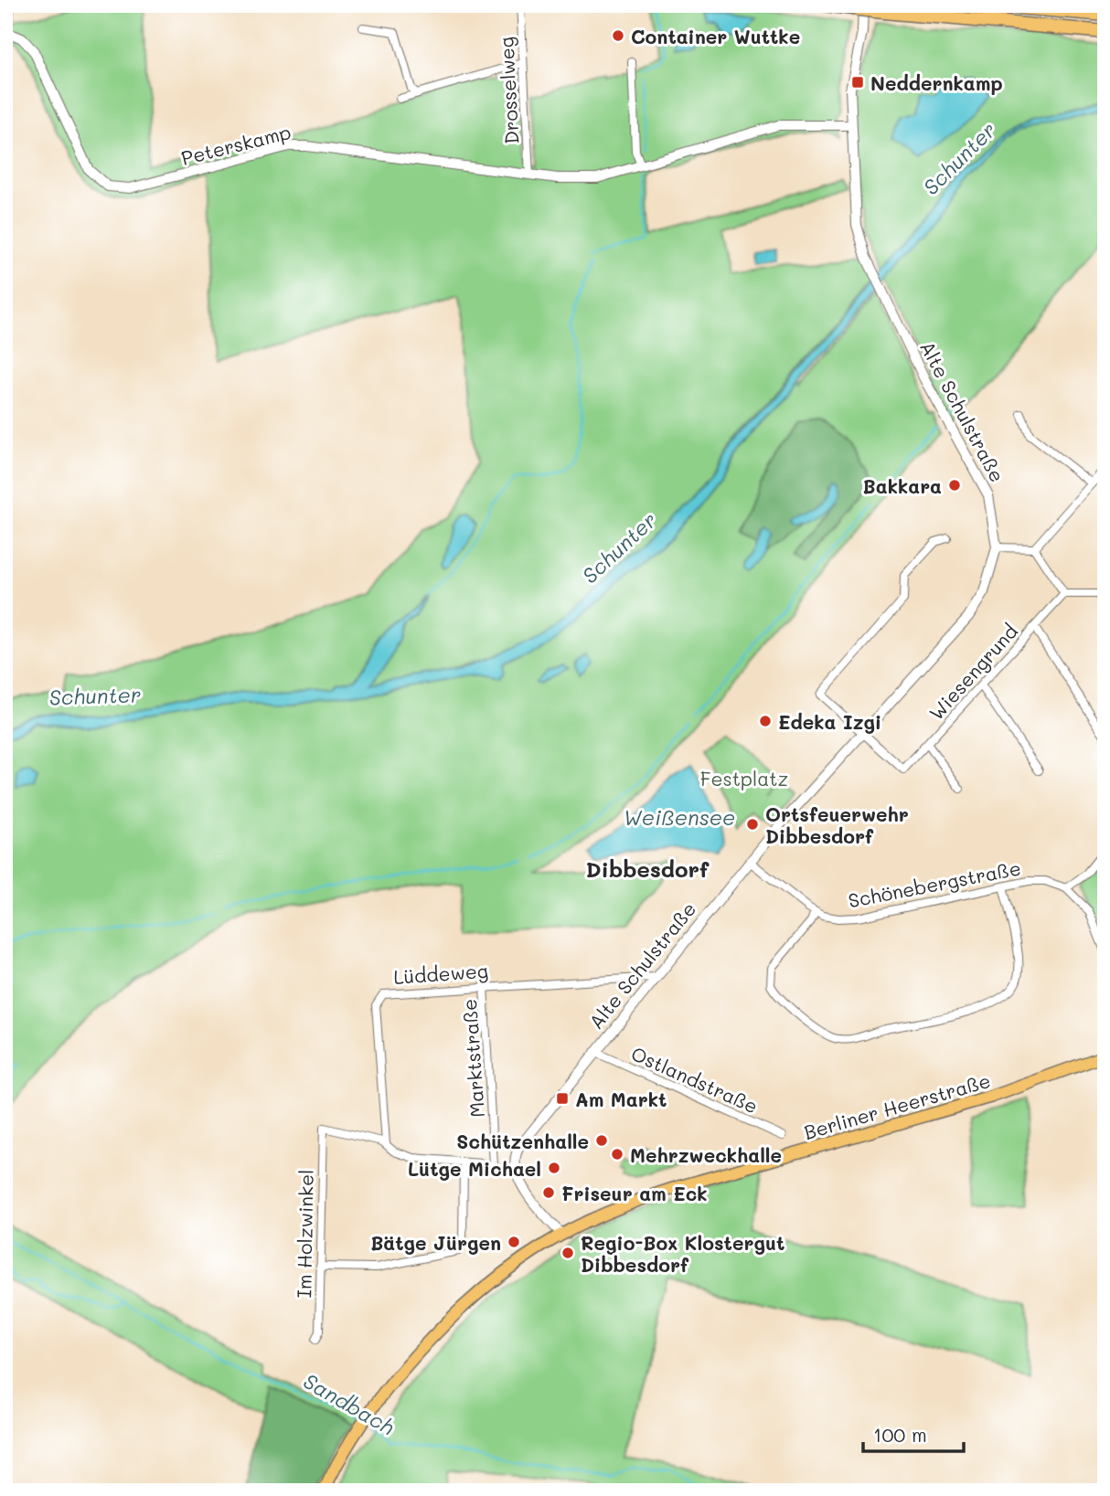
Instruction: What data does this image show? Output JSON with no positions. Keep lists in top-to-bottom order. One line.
{"streets":{"main road":["Berliner Heerstraße"],"street":["Drosselweg","Peterskamp","Alte Schulstraße","Wiesengrund","Schönebergstraße","Lüddeweg","Marktstraße","Ostlandstraße","Im Holzwinkel"]},"crossings":[["Drosselweg","Peterskamp"],["Peterskamp","Alte Schulstraße"],["Alte Schulstraße","Wiesengrund"],["Alte Schulstraße","Schönebergstraße"],["Alte Schulstraße","Lüddeweg"],["Alte Schulstraße","Ostlandstraße"],["Lüddeweg","Marktstraße"],["Lüddeweg","Im Holzwinkel"]],"districts":["Dibbesdorf"],"water":["Schunter","Weißensee","Sandbach"],"parks":["Festplatz"],"places":{"other":["Container Wuttke","Bakkara","Edeka Izgi","Ortsfeuerwehr Dibbesdorf","Schützenhalle","Mehrzweckhalle","Lütge Michael","Friseur am Eck","Bätge Jürgen","Regio-Box Klostergut Dibbesdorf"],"transit":["Neddernkamp","Am Markt"]},"scale_bar":"100 m"}
